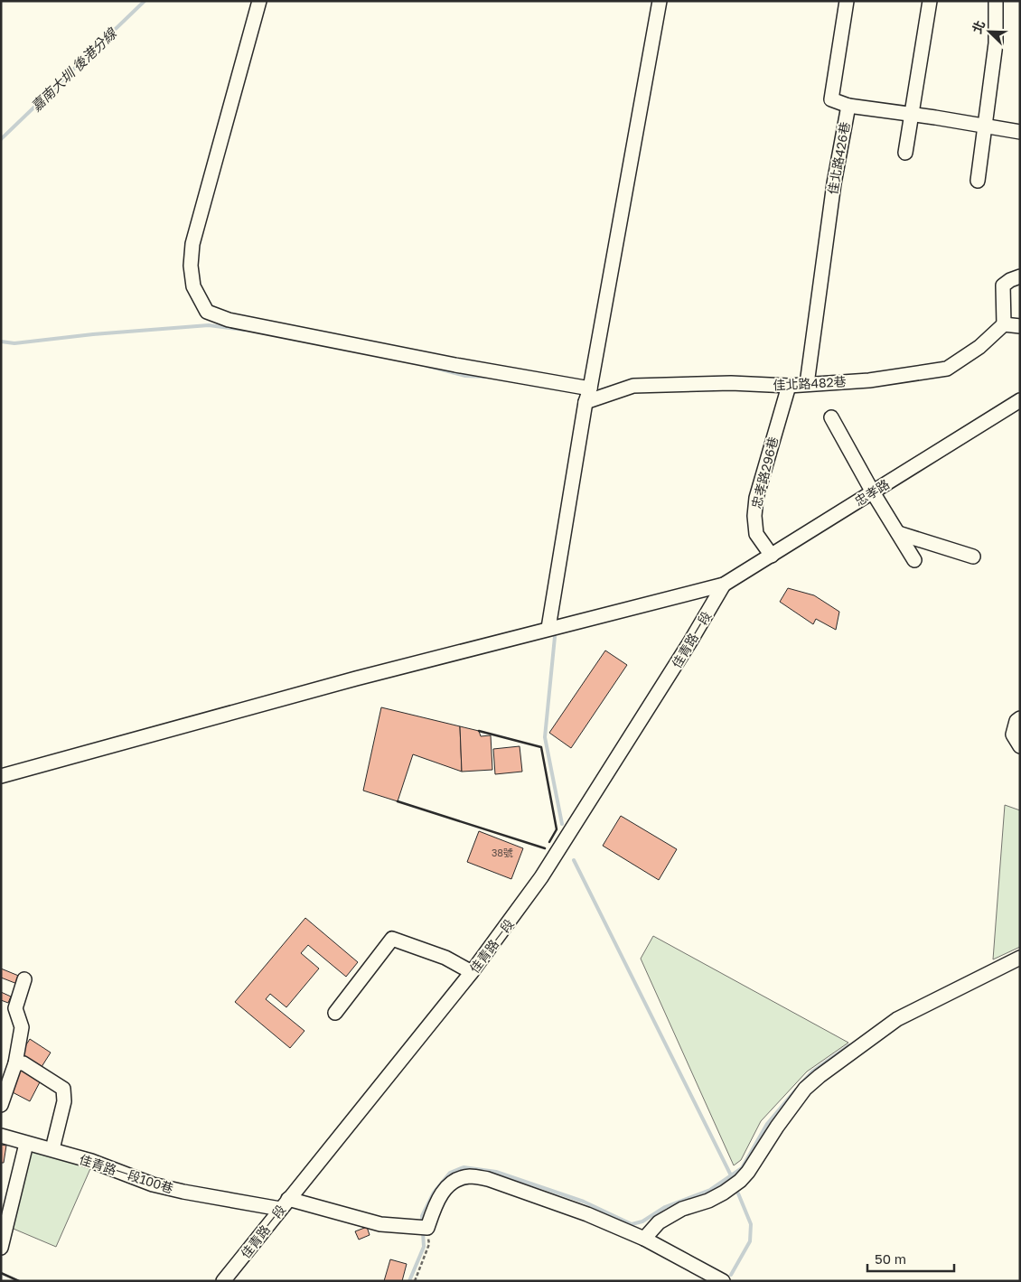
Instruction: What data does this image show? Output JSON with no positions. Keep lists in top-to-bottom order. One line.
{"streets":{"street":["佳北路426巷","佳北路482巷","忠孝路296巷","忠孝路","佳青路一段","佳青路一段100巷"]},"crossings":[["佳北路426巷","佳北路482巷"],["佳北路482巷","忠孝路296巷"],["忠孝路296巷","忠孝路"],["忠孝路","佳青路一段"],["佳青路一段","佳青路一段100巷"]],"water":["嘉南大圳 後港分線"],"house_numbers":["38號"],"scale_bar":"50 m","north":"top left"}
